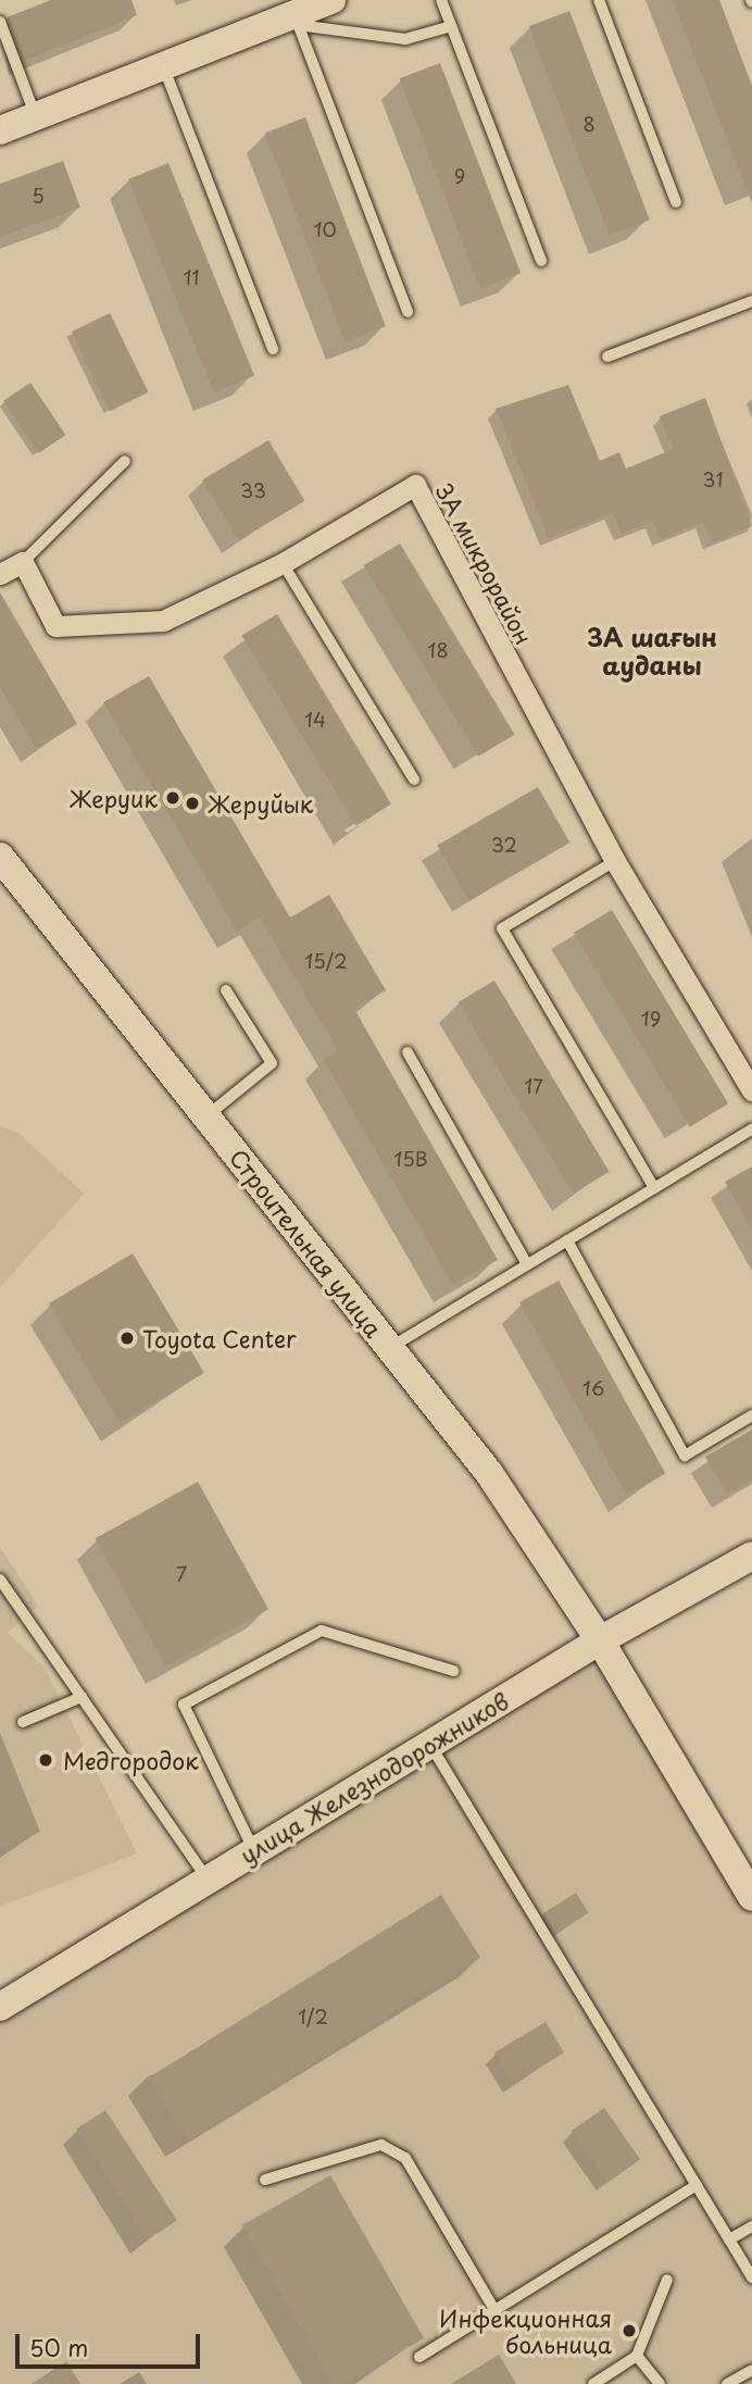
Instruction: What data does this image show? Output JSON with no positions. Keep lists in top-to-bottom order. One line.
{"streets":{"main road":["Строительная улица","улица Железнодорожников"],"street":["3А микрорайон"]},"crossings":[["Строительная улица","улица Железнодорожников"]],"districts":["3А шағын ауданы"],"places":["Жеруик","Жеруйык","Toyota Center","Медгородок","Инфекционная больница"],"house_numbers":["8","9","5","10","11","31","33","18","14","32","15/2","19","17","15В","16","7","1/2"],"scale_bar":"50 m"}
